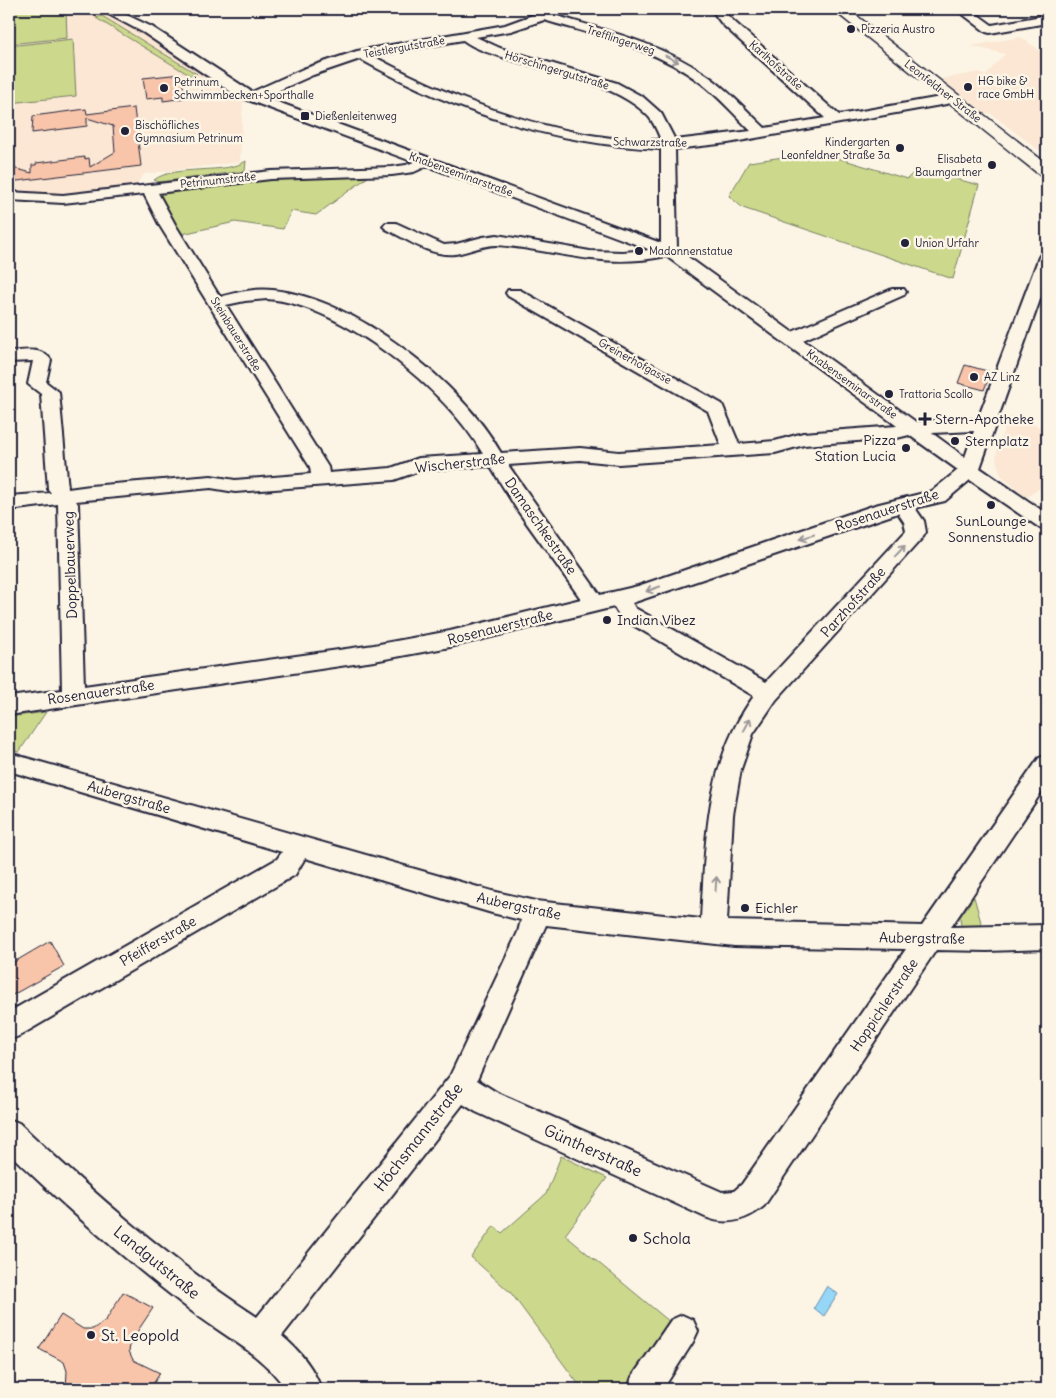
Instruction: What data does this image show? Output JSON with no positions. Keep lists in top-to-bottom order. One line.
{"streets":{"main road":["Leonfeldner Straße"],"street":["Trefflingerweg","Teistlergutstraße","Karlhofstraße","Hörschingergutstraße","Schwarzstraße","Knabenseminarstraße","Petrinumstraße","Steinbauerstraße","Greinerhofgasse","Wischerstraße","Rosenauerstraße","Damaschkestraße","Doppelbauerweg","Parzhofstraße","Aubergstraße","Pfeifferstraße","Hoppichlerstraße","Höchsmannstraße","Güntherstraße","Landgutstraße"]},"crossings":[["Trefflingerweg","Teistlergutstraße"],["Trefflingerweg","Schwarzstraße"],["Teistlergutstraße","Hörschingergutstraße"],["Teistlergutstraße","Schwarzstraße"],["Teistlergutstraße","Knabenseminarstraße"],["Karlhofstraße","Schwarzstraße"],["Hörschingergutstraße","Schwarzstraße"],["Hörschingergutstraße","Knabenseminarstraße"],["Leonfeldner Straße","Schwarzstraße"],["Knabenseminarstraße","Petrinumstraße"],["Knabenseminarstraße","Wischerstraße"],["Knabenseminarstraße","Rosenauerstraße"],["Petrinumstraße","Steinbauerstraße"],["Steinbauerstraße","Wischerstraße"],["Steinbauerstraße","Damaschkestraße"],["Greinerhofgasse","Wischerstraße"],["Wischerstraße","Damaschkestraße"],["Wischerstraße","Doppelbauerweg"],["Rosenauerstraße","Damaschkestraße"],["Rosenauerstraße","Doppelbauerweg"],["Rosenauerstraße","Parzhofstraße"],["Parzhofstraße","Aubergstraße"],["Aubergstraße","Pfeifferstraße"],["Aubergstraße","Hoppichlerstraße"],["Aubergstraße","Höchsmannstraße"],["Hoppichlerstraße","Güntherstraße"],["Höchsmannstraße","Güntherstraße"],["Höchsmannstraße","Landgutstraße"]],"one_way":["Trefflingerweg","Parzhofstraße"],"places":{"other":["Pizzeria Austro","HG bike & race GmbH","Petrinum Schwimmbecken+Sporthalle","Bischöfliches Gymnasium Petrinum","Kindergarten Leonfeldner Straße 3a","Elisabeta Baumgartner","Union Urfahr","Madonnenstatue","AZ Linz","Trattoria Scollo","Sternplatz","Pizza Station Lucia","SunLounge Sonnenstudio","Indian Vibez","Eichler","Schola","St. Leopold"],"transit":["Dießenleitenweg"],"health":["Stern-Apotheke"]}}
